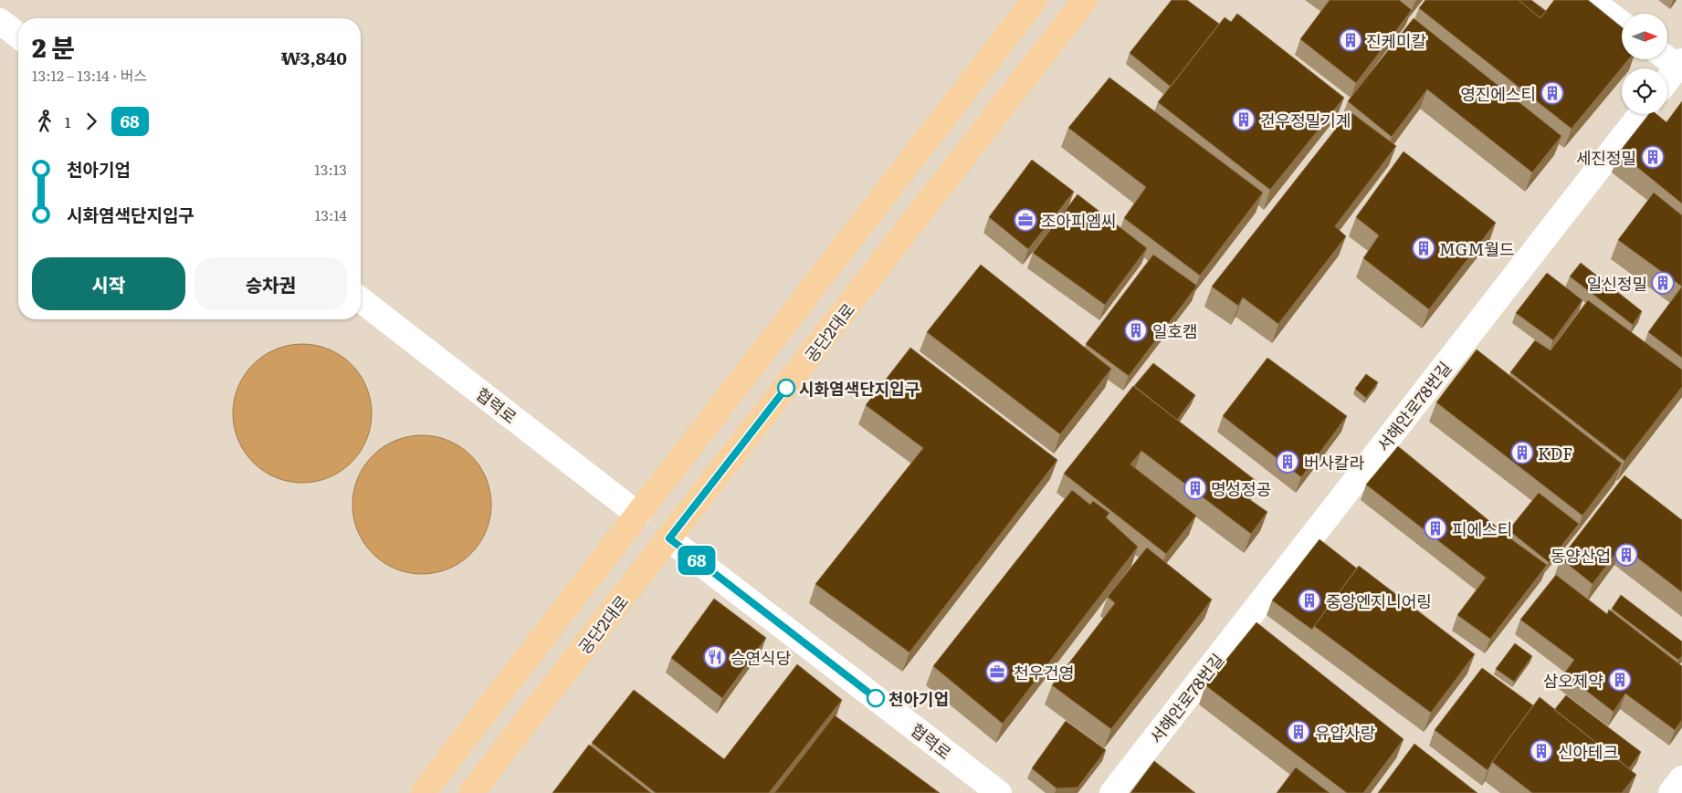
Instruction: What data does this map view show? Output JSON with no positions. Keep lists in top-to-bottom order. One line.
{"streets":{"main road":["공단2대로"],"street":["협력로","서해안로78번길"]},"crossings":[["공단2대로","협력로"]],"places":{"building":["진케미칼","영진에스티","건우정밀기계","세진정밀","MGM월드","일신정밀","일호캠","KDF","버사칼라","명성정공","피에스티","동양산업","중앙엔지니어링","삼오제약","유압사랑","신아테크"],"office":["조아피엠씨","천우건영"],"other":["시화염색단지입구","천아기업"],"restaurant":["승연식당"]},"lines":["bus line 68"],"north":"right","page":{"on_map":"68","heading":["2 분","13:12 – 13:14 · 버스","₩3,840"],"legs":["1","68"],"list":[{"name":"천아기업","value":"13:13"},{"name":"시화염색단지입구","value":"13:14"}],"buttons":["시작","승차권"]}}
